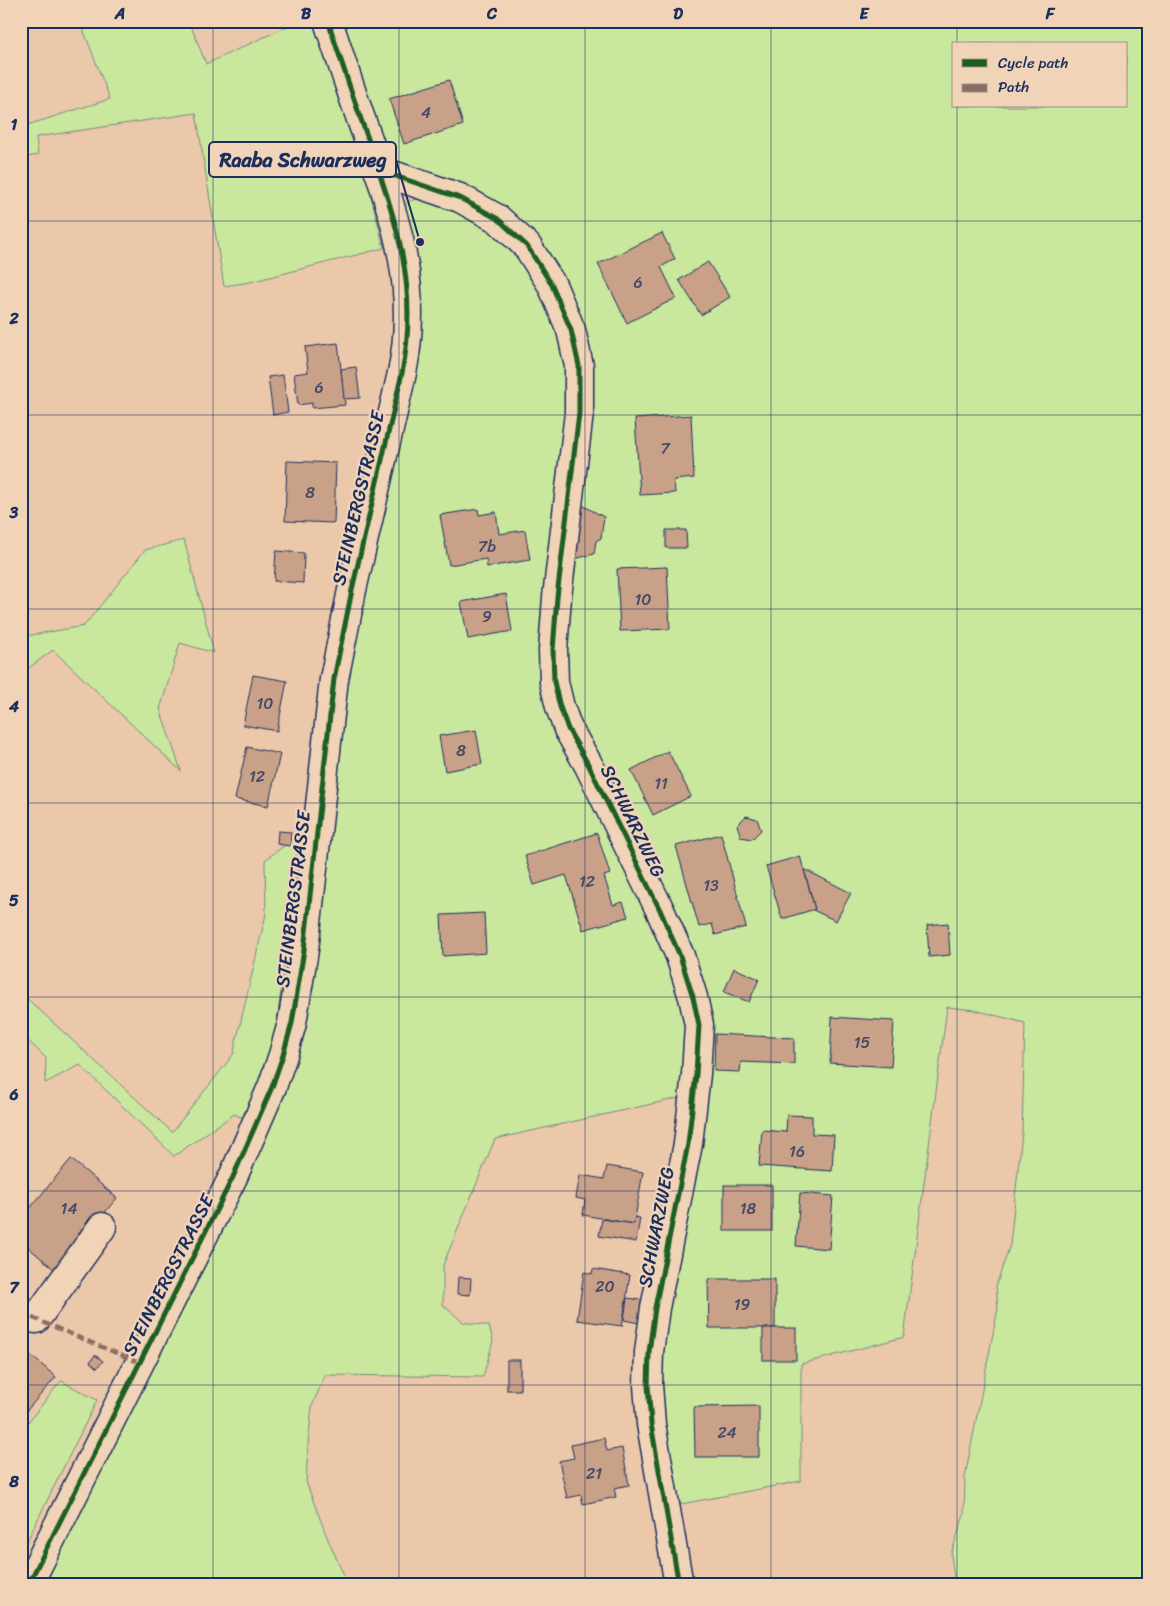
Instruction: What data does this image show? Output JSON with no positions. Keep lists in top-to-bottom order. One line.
{"streets":{"street":["STEINBERGSTRASSE","SCHWARZWEG"]},"crossings":[["STEINBERGSTRASSE","SCHWARZWEG"]],"places":["Raaba Schwarzweg"],"house_numbers":["4","6","6","7","8","7b","10","9","10","8","12","11","12","13","15","16","14","18","20","19","24","21"],"legend":["Cycle path","Path"],"grid":{"columns":["A","B","C","D","E","F"],"rows":["1","2","3","4","5","6","7","8"]}}
